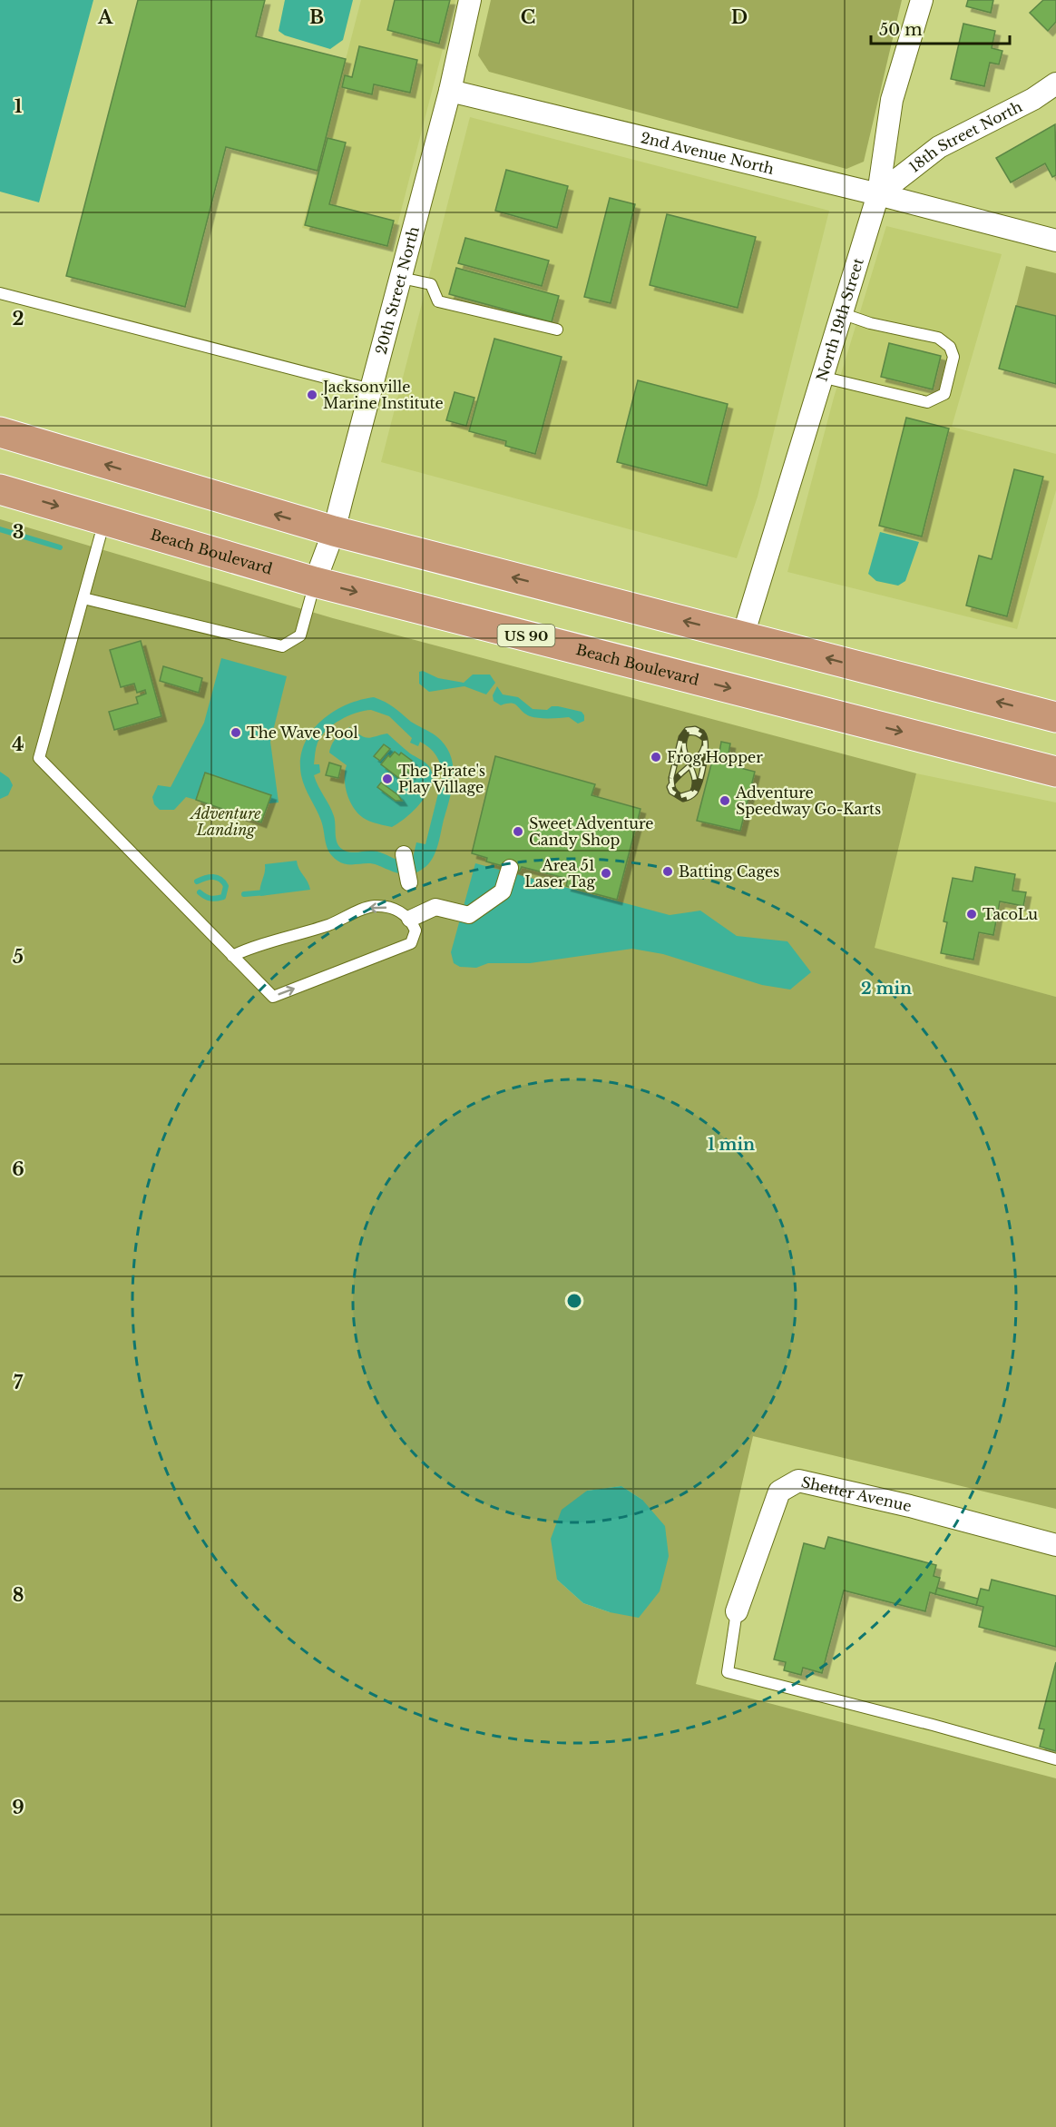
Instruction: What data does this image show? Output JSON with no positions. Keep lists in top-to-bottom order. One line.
{"streets":{"highway":["Beach Boulevard","US 90"],"street":["18th Street North","2nd Avenue North","20th Street North","North 19th Street","Shetter Avenue"]},"crossings":[["18th Street North","2nd Avenue North"],["18th Street North","North 19th Street"],["2nd Avenue North","20th Street North"],["2nd Avenue North","North 19th Street"],["20th Street North","Beach Boulevard"]],"parks":["Adventure Landing"],"places":["Jacksonville Marine Institute","The Wave Pool","Frog Hopper","The Pirate's Play Village","Adventure Speedway Go-Karts","Sweet Adventure Candy Shop","Batting Cages","Area 51 Laser Tag","TacoLu"],"scale_bar":"50 m","grid":{"columns":["A","B","C","D"],"rows":["1","2","3","4","5","6","7","8","9"]},"rings":["2 min","1 min"]}
